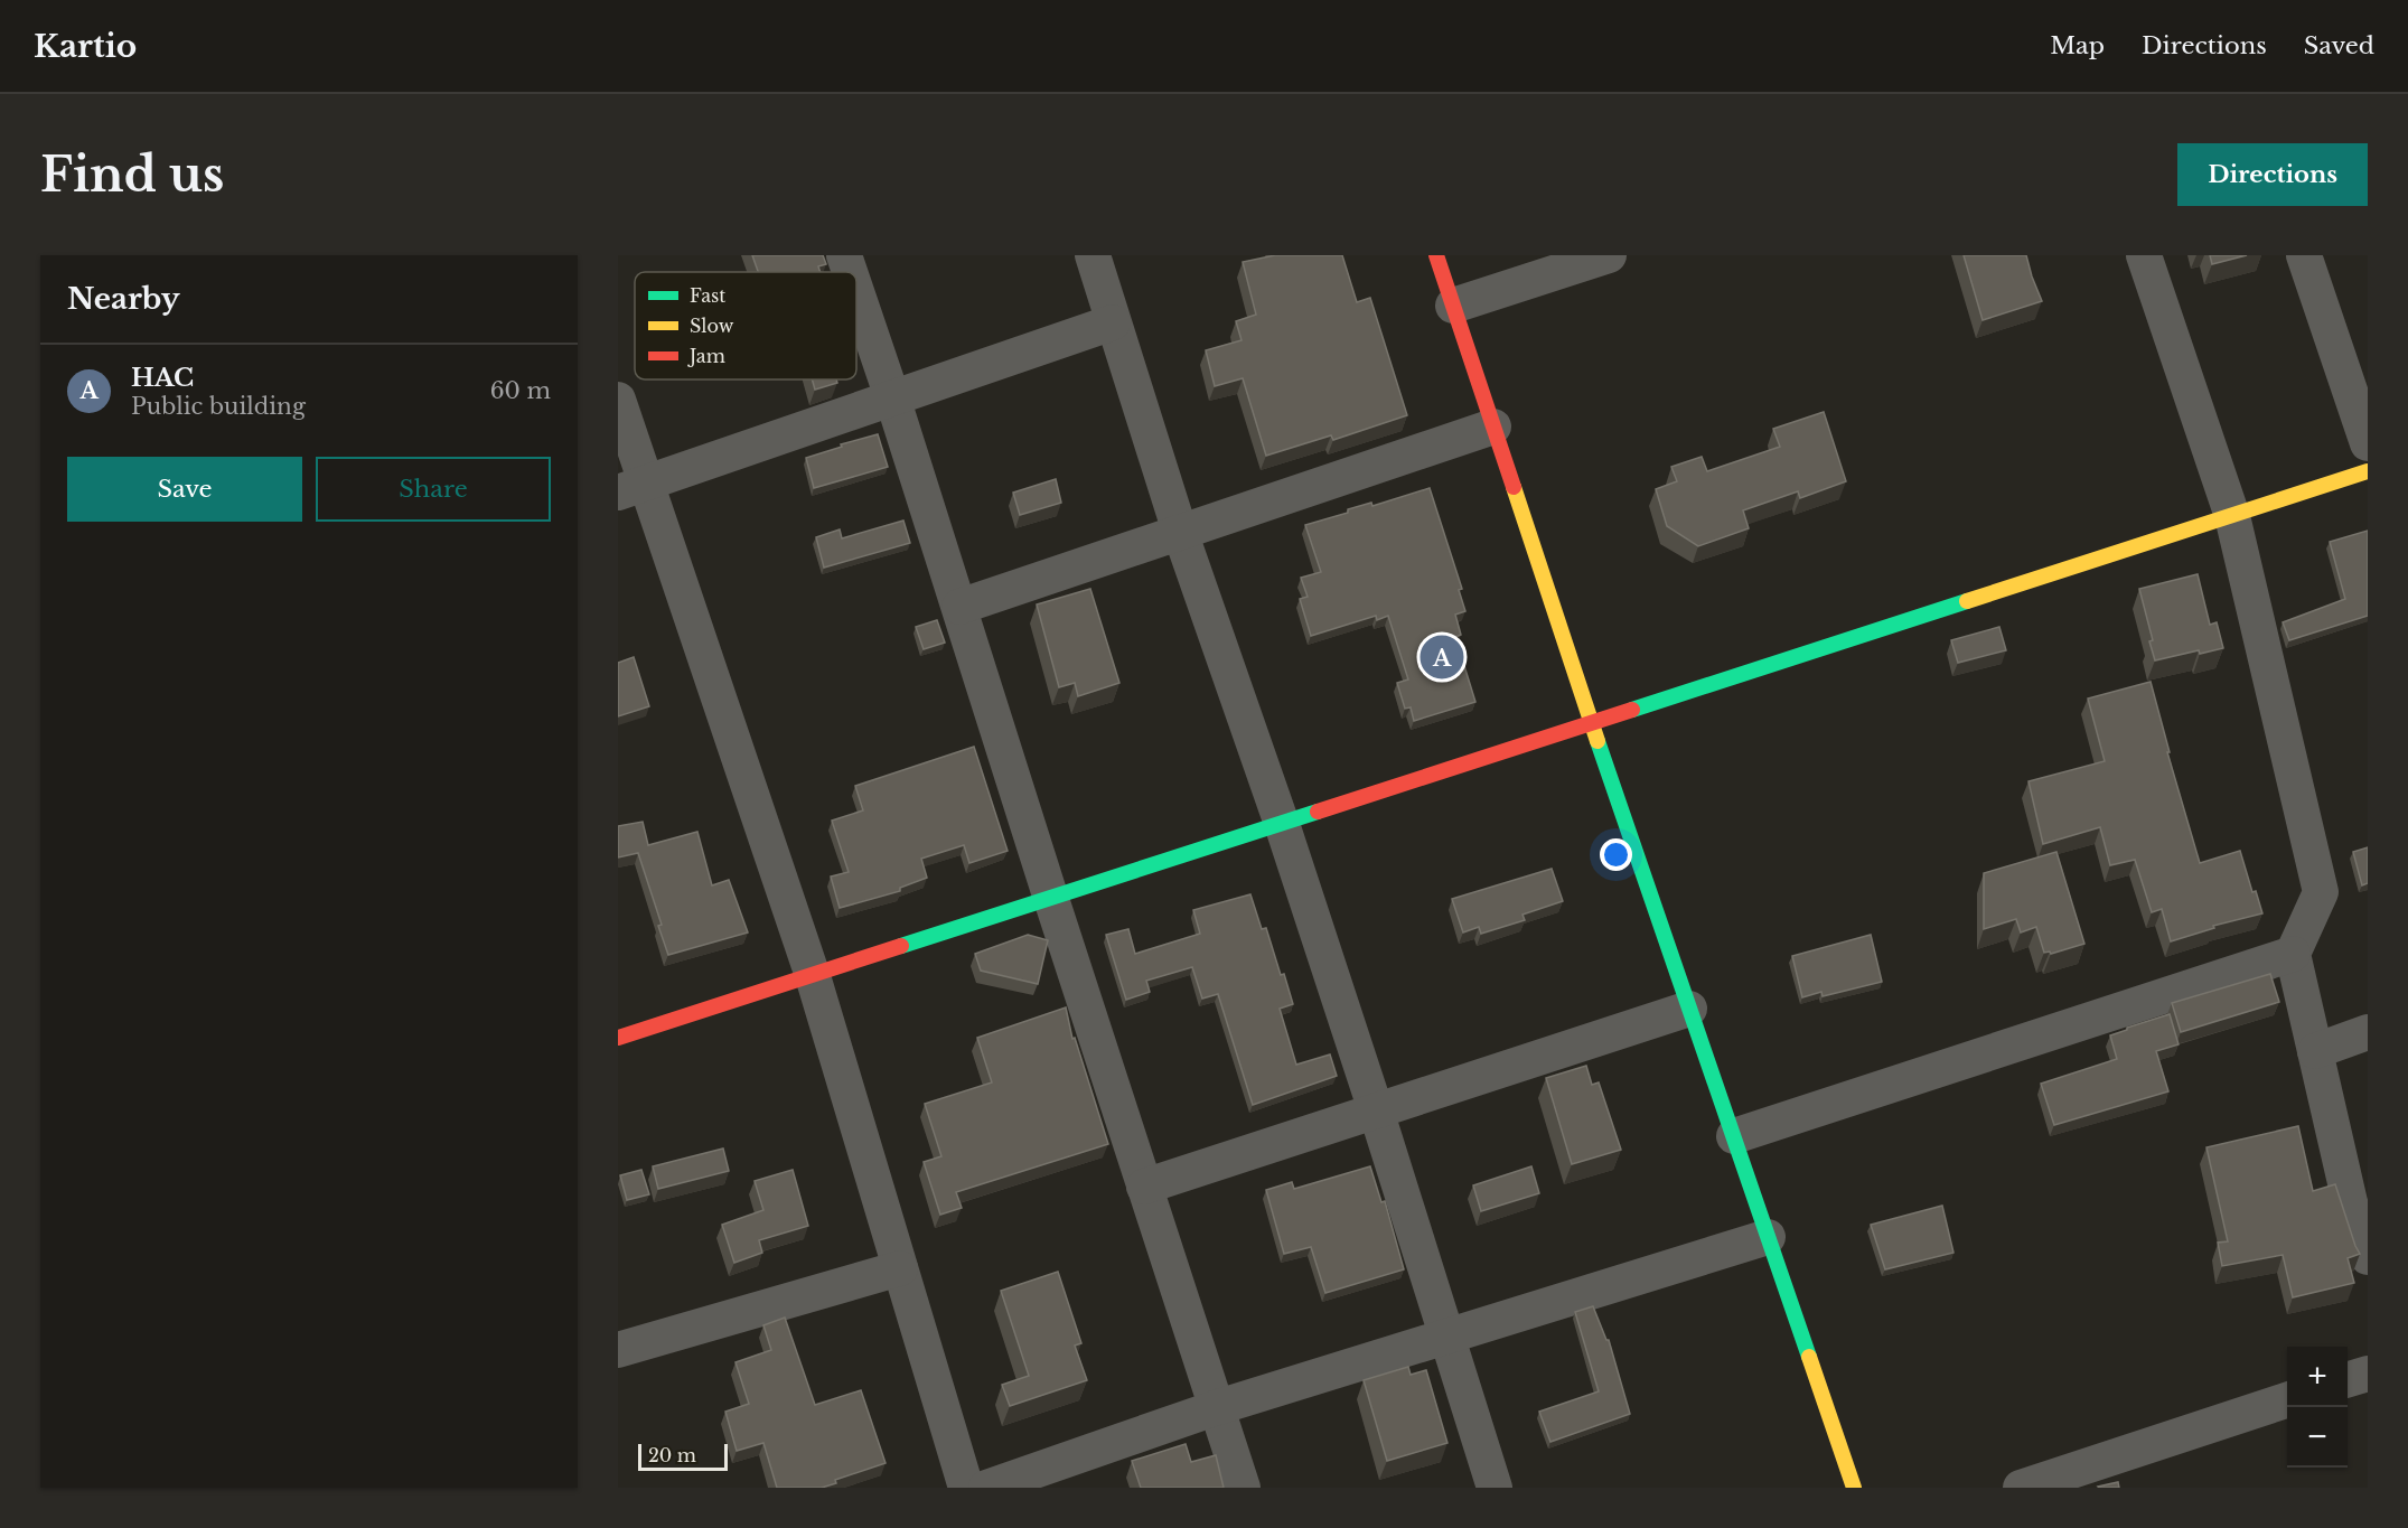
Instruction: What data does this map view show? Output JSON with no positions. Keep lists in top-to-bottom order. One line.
{"legend":["Fast","Slow","Jam"],"scale_bar":"20 m","page":{"header":"Kartio","nav":["Map","Directions","Saved"],"buttons":["Directions",["Save","Share"]],"title":"Find us","heading":"Nearby","list":[{"mark":"A","name":"HAC","note":"Public building","value":"60 m"}],"pins":"A","map_buttons":["+","−"],"scale":"20 m"}}
